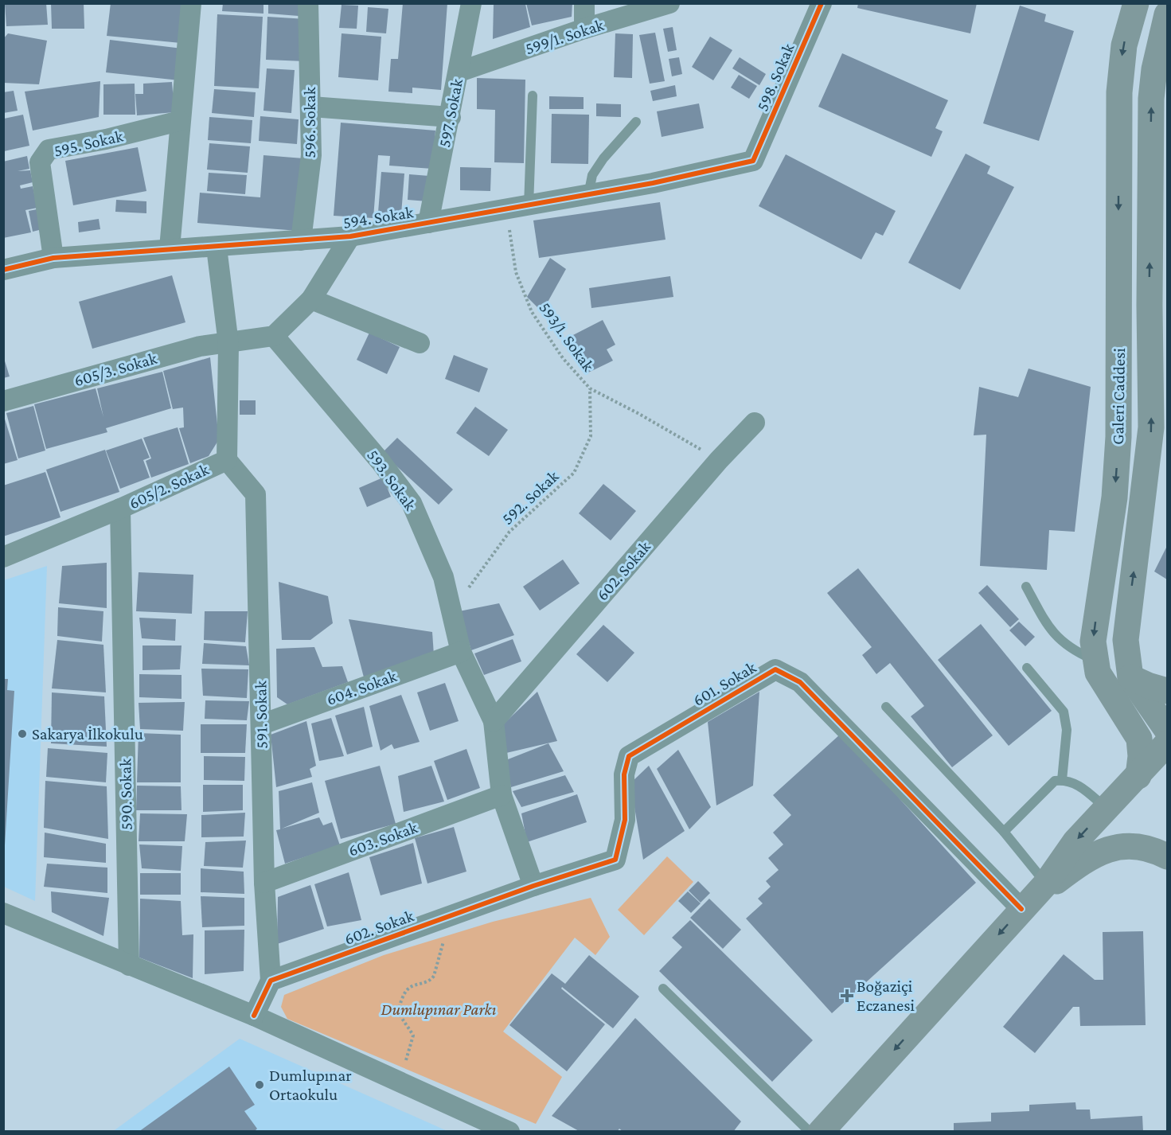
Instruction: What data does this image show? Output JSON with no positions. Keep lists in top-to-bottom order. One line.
{"streets":{"main road":["Galeri Caddesi"],"street":["599/1. Sokak","598. Sokak","597. Sokak","596. Sokak","595. Sokak","594. Sokak","605/3. Sokak","593. Sokak","605/2. Sokak","602. Sokak","601. Sokak","604. Sokak","591. Sokak","590. Sokak","603. Sokak"],"path":["593/1. Sokak","592. Sokak"]},"crossings":[["599/1. Sokak","597. Sokak"],["598. Sokak","594. Sokak"],["597. Sokak","594. Sokak"],["596. Sokak","594. Sokak"],["595. Sokak","594. Sokak"],["594. Sokak","593/1. Sokak"],["594. Sokak","605/2. Sokak"],["593/1. Sokak","592. Sokak"],["593/1. Sokak","602. Sokak"],["605/3. Sokak","593. Sokak"],["605/3. Sokak","605/2. Sokak"],["593. Sokak","592. Sokak"],["593. Sokak","602. Sokak"],["593. Sokak","601. Sokak"],["593. Sokak","604. Sokak"],["593. Sokak","603. Sokak"],["605/2. Sokak","591. Sokak"],["605/2. Sokak","590. Sokak"],["602. Sokak","601. Sokak"],["602. Sokak","591. Sokak"],["604. Sokak","591. Sokak"],["591. Sokak","603. Sokak"]],"parks":["Dumlupınar Parkı"],"places":{"other":["Sakarya İlkokulu","Dumlupınar Ortaokulu"],"health":["Boğaziçi Eczanesi"]}}
